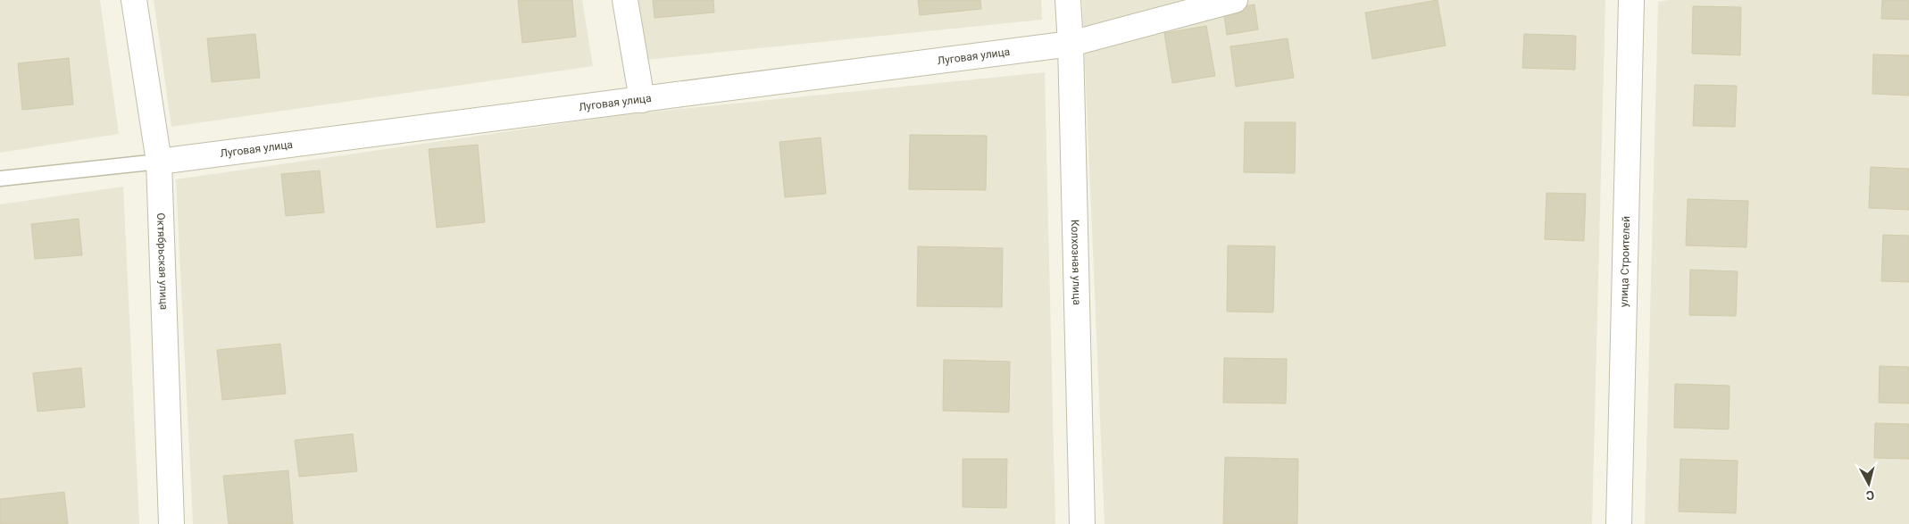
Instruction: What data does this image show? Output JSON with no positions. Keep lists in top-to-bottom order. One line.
{"streets":{"street":["Луговая улица","Октябрьская улица","Колхозная улица","улица Строителей"]},"crossings":[["Луговая улица","Октябрьская улица"],["Луговая улица","Колхозная улица"]],"north":"bottom"}
